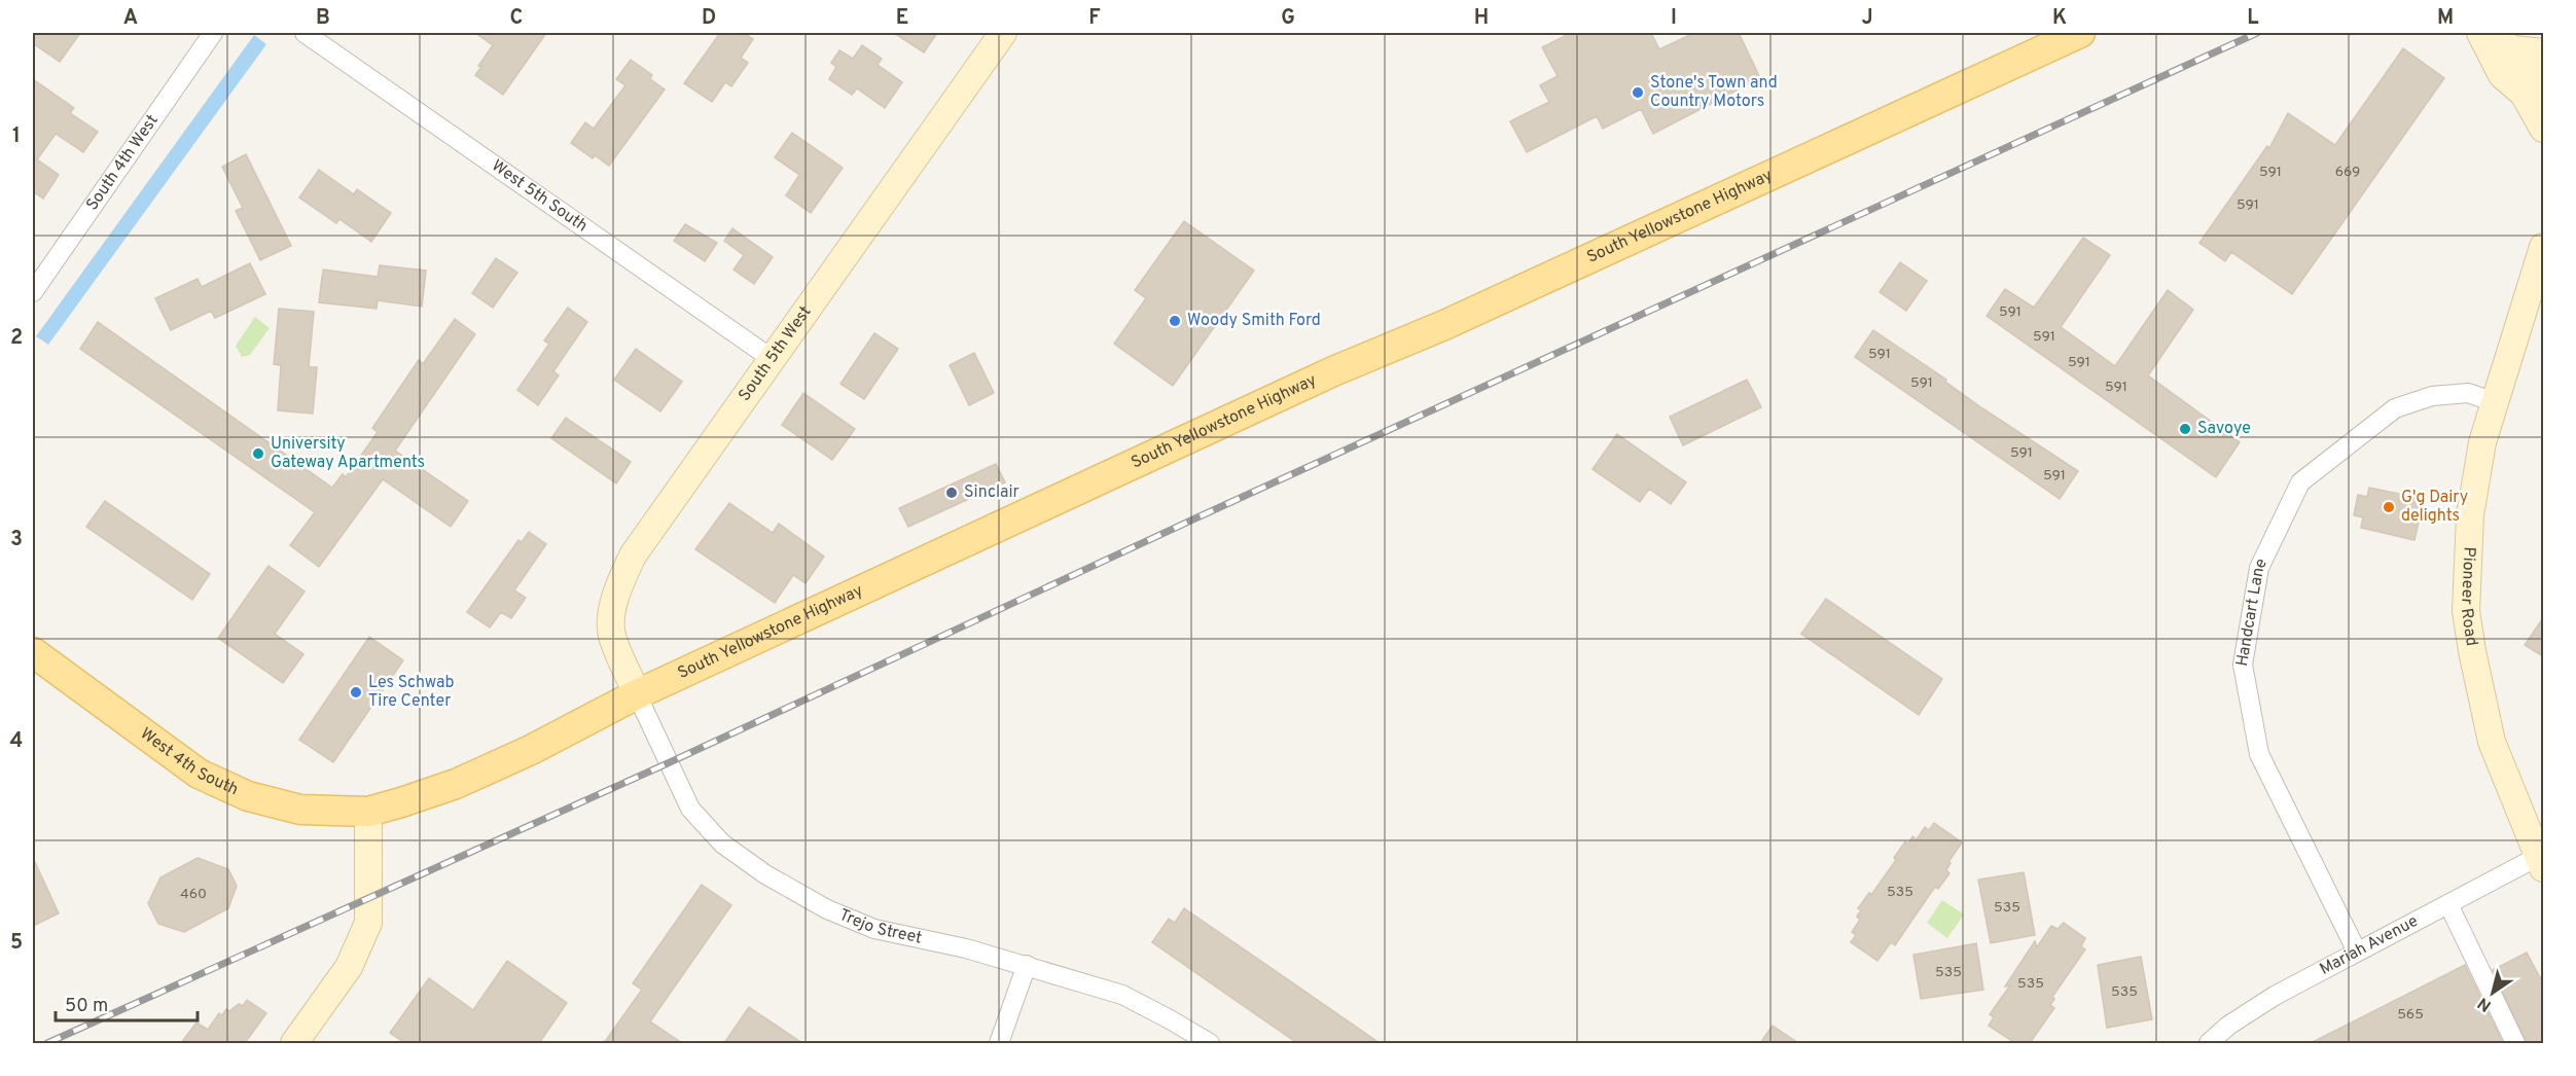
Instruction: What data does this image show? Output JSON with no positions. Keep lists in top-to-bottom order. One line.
{"streets":{"main road":["South Yellowstone Highway","West 4th South"],"street":["South 4th West","West 5th South","South 5th West","Pioneer Road","Handcart Lane","Trejo Street","Mariah Avenue"]},"crossings":[["West 5th South","South 5th West"],["South Yellowstone Highway","South 5th West"],["South Yellowstone Highway","West 4th South"],["South Yellowstone Highway","Trejo Street"],["South 5th West","Trejo Street"],["Pioneer Road","Handcart Lane"],["Pioneer Road","Mariah Avenue"],["Handcart Lane","Mariah Avenue"]],"places":["Stone's Town and Country Motors","Woody Smith Ford","Savoye","University Gateway Apartments","Sinclair","G'g Dairy delights","Les Schwab Tire Center"],"house_numbers":["591","669","591","591","591","591","591","591","591","591","591","535","460","535","535","535","535","565"],"scale_bar":"50 m","north":"bottom left","grid":{"columns":["A","B","C","D","E","F","G","H","I","J","K","L","M"],"rows":["1","2","3","4","5"]}}
